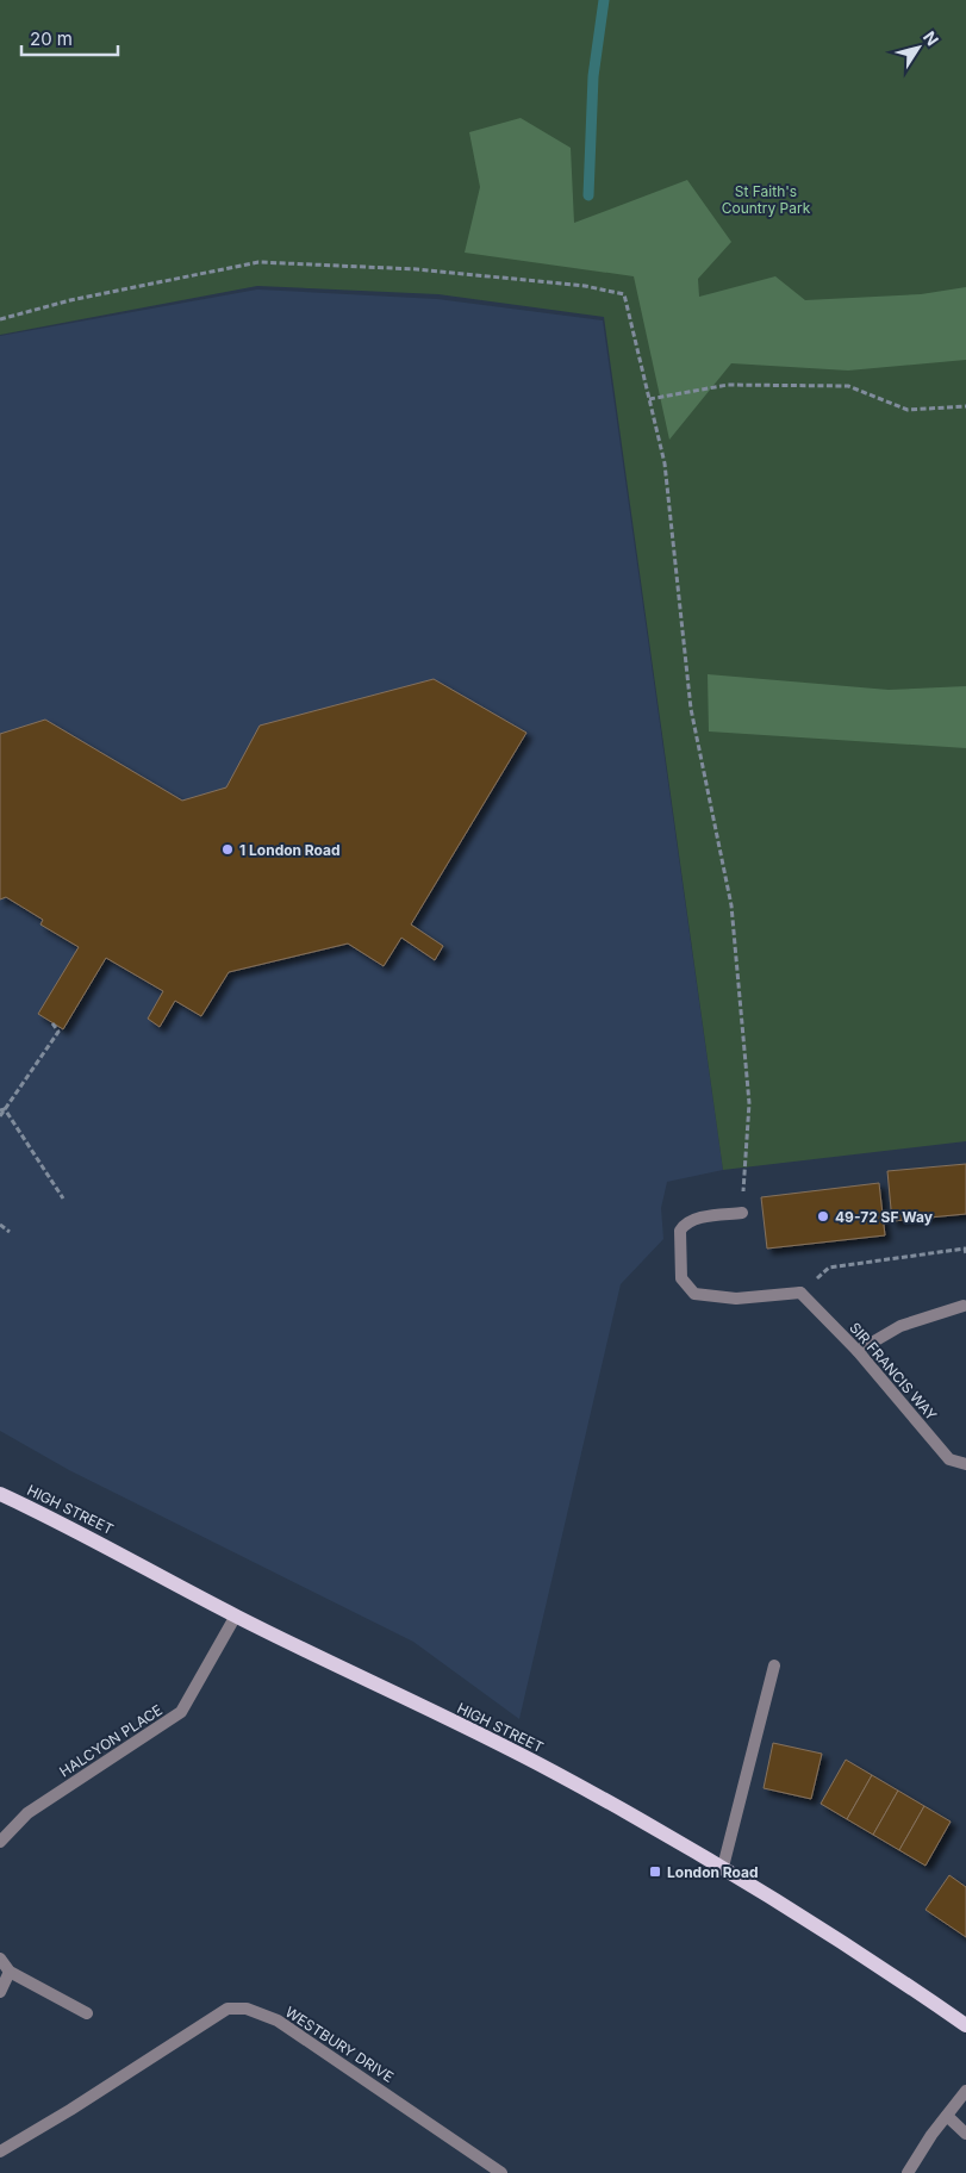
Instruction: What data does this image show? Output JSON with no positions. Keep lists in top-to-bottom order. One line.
{"streets":{"main road":["HIGH STREET"],"street":["SIR FRANCIS WAY","HALCYON PLACE","WESTBURY DRIVE"]},"crossings":[["HIGH STREET","HALCYON PLACE"]],"parks":["St Faith's Country Park"],"places":{"other":["1 London Road","49-72 SF Way"],"transit":["London Road"]},"scale_bar":"20 m","north":"top right"}
